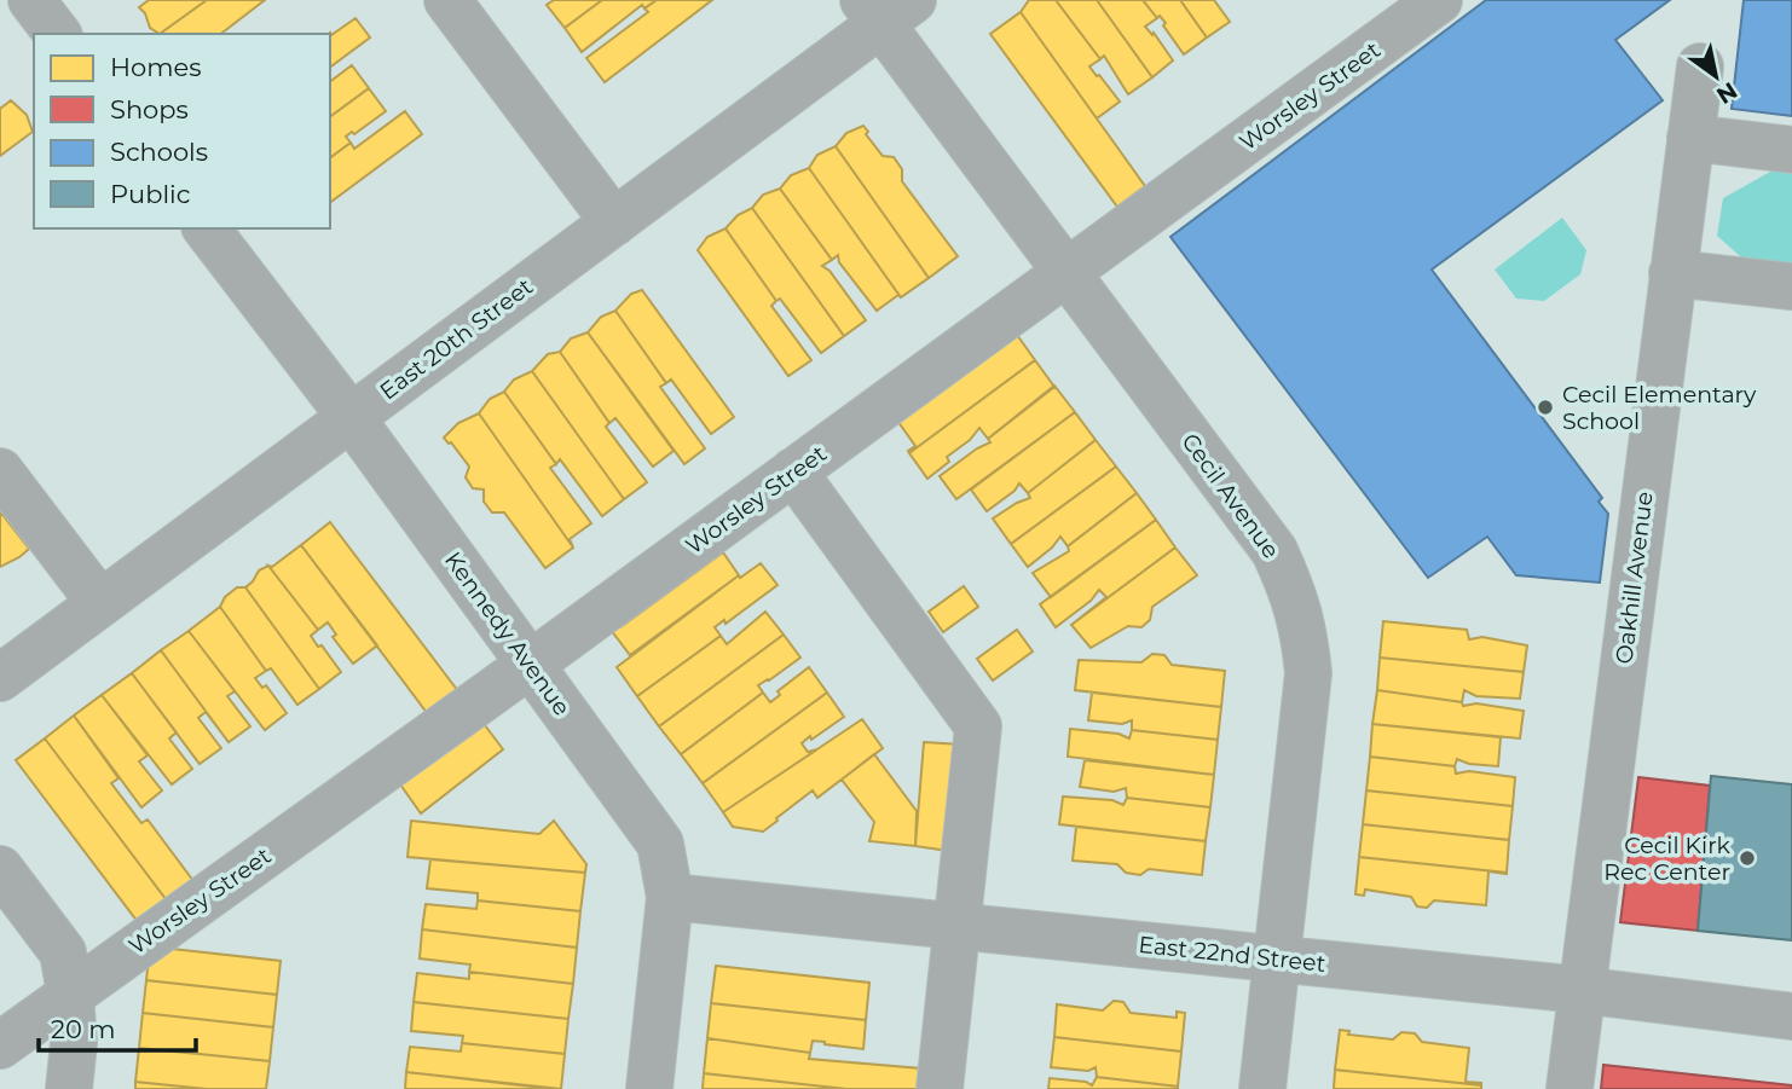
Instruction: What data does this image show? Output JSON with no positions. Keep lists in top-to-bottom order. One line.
{"streets":{"street":["Worsley Street","East 20th Street","Cecil Avenue","Oakhill Avenue","Kennedy Avenue","East 22nd Street"]},"crossings":[["Worsley Street","Cecil Avenue"],["Worsley Street","Kennedy Avenue"],["East 20th Street","Cecil Avenue"],["East 20th Street","Kennedy Avenue"],["Cecil Avenue","East 22nd Street"],["Oakhill Avenue","East 22nd Street"],["Kennedy Avenue","East 22nd Street"]],"places":["Cecil Elementary School","Cecil Kirk Rec Center"],"legend":["Homes","Shops","Schools","Public"],"scale_bar":"20 m","north":"bottom right"}
